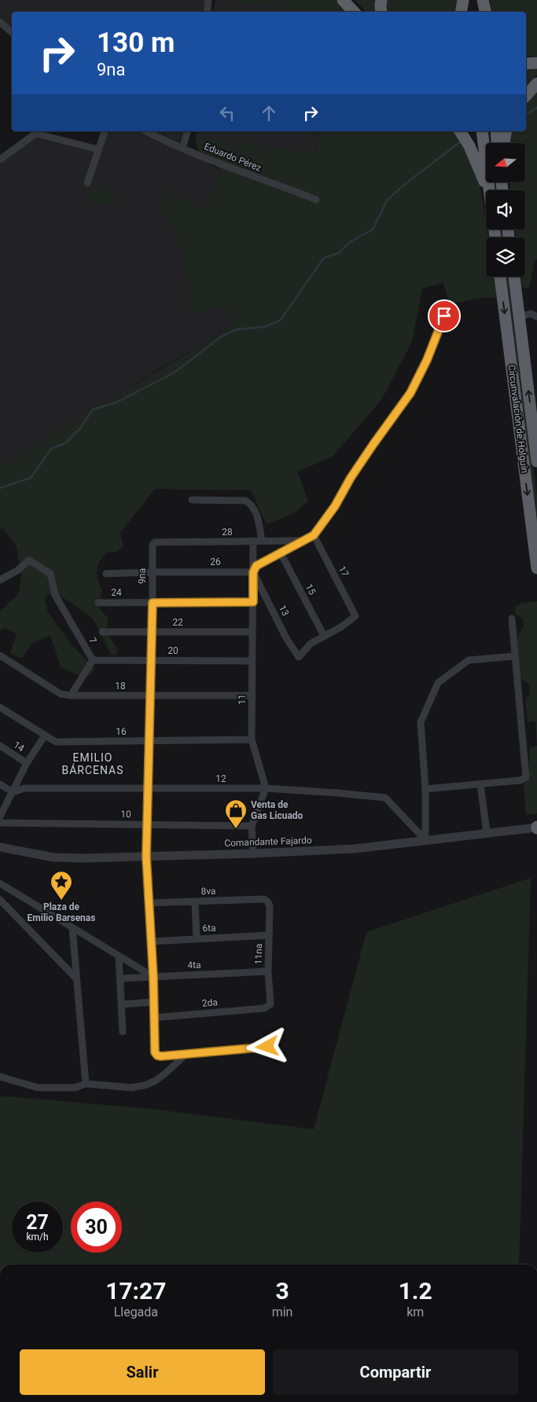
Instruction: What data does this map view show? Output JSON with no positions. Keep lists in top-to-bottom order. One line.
{"streets":{"highway":["Circunvalación de Holguín"],"street":["Eduardo Pérez","28","26","17","9na","15","24","13","22","7","20","18","11","16","14","12","10","Comandante Fajardo","8va","6ta","11na","4ta","2da"]},"crossings":[["28","9na"],["28","11"],["26","9na"],["26","13"],["26","11"],["17","15"],["17","13"],["9na","24"],["9na","22"],["9na","20"],["9na","18"],["9na","16"],["9na","12"],["9na","10"],["9na","Comandante Fajardo"],["9na","8va"],["9na","6ta"],["9na","4ta"],["9na","2da"],["15","13"],["24","11"],["13","11"],["22","11"],["7","20"],["7","18"],["20","11"],["18","11"],["11","16"],["11","12"],["12","Comandante Fajardo"],["8va","11na"],["6ta","11na"],["11na","4ta"],["11na","2da"]],"districts":["EMILIO BÁRCENAS"],"places":{"shop":["Venta de Gas Licuado"],"place":["Plaza de Emilio Barsenas"]},"north":"left","page":{"turn":["130 m","9na"],"speed":"27 km/h","limit":"30","eta":["17:27","Llegada","3","min","1.2","km"],"buttons":["Salir","Compartir"]}}
